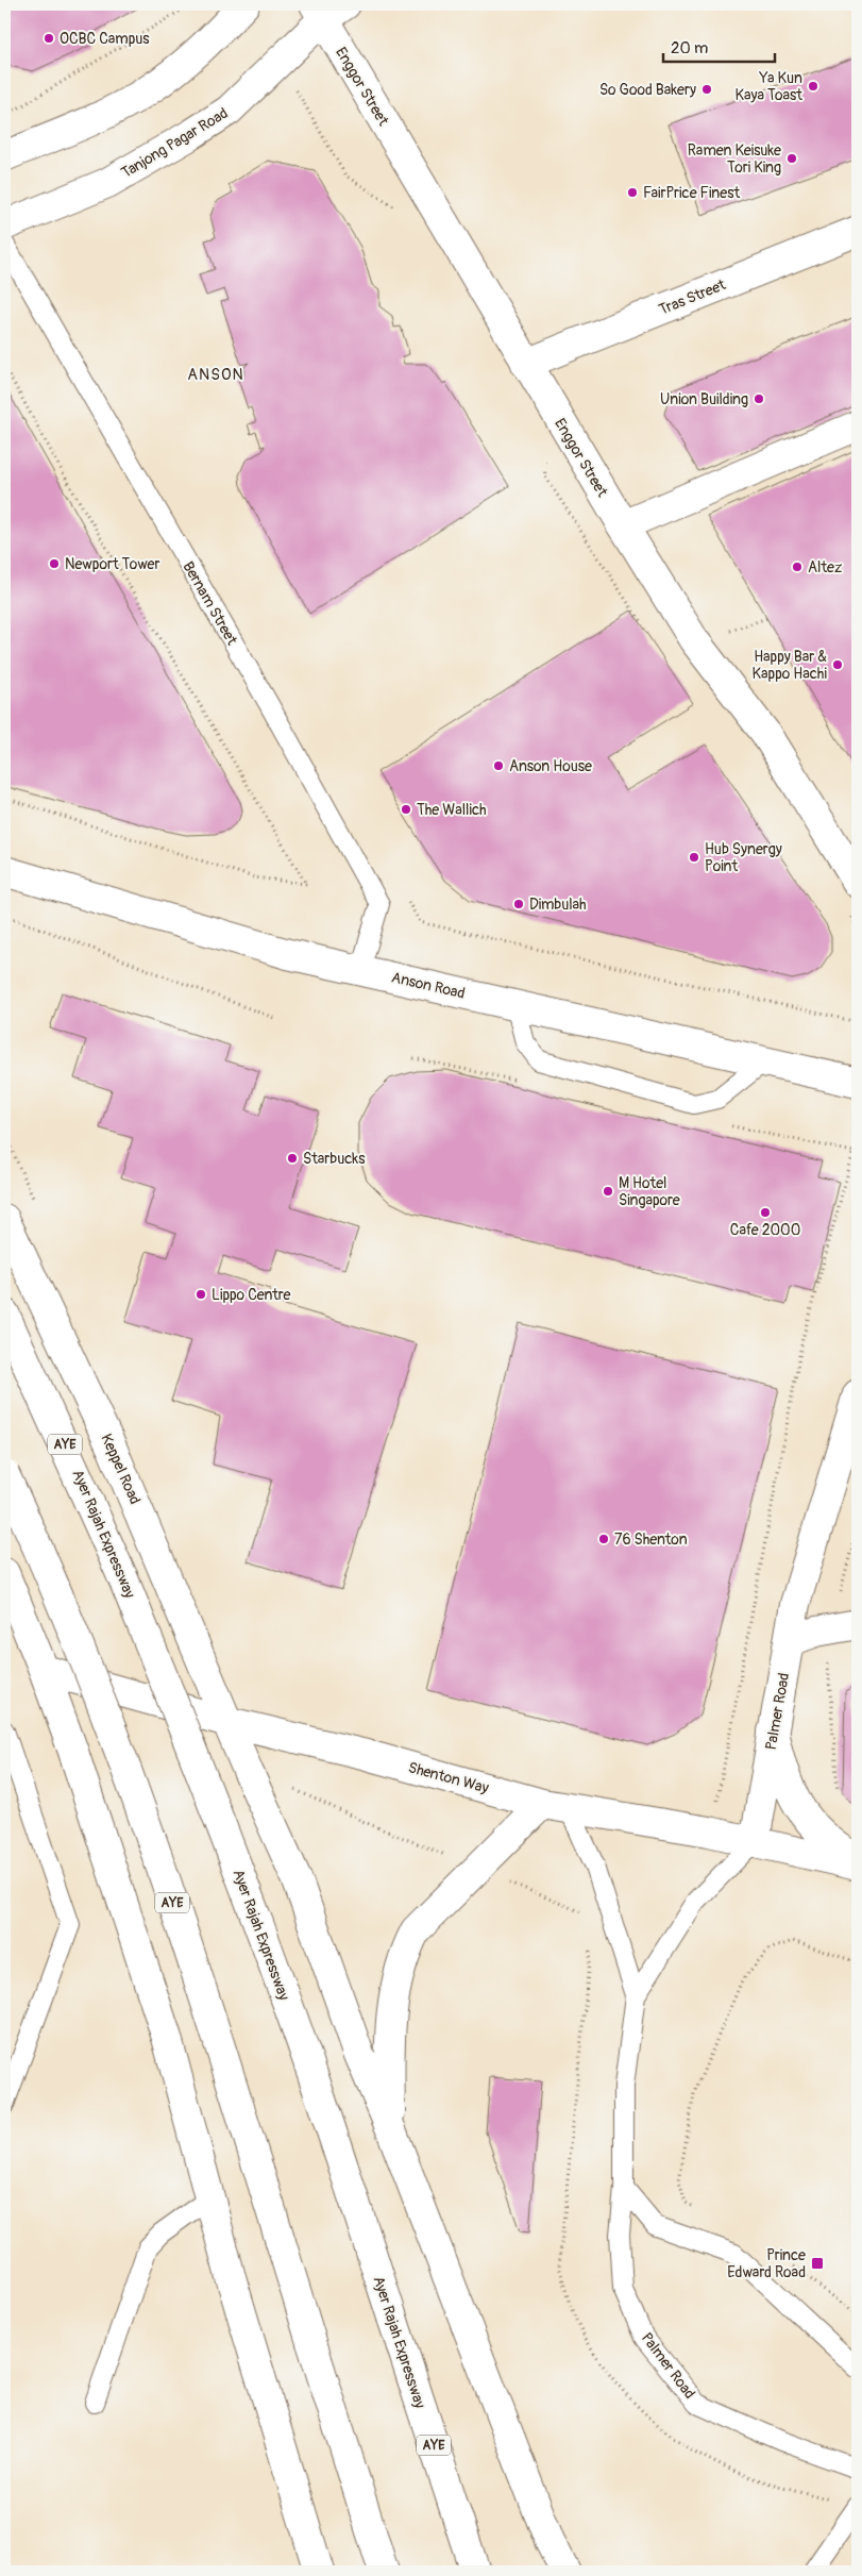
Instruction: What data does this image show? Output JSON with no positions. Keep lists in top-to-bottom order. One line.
{"streets":{"main road":["Enggor Street","Tanjong Pagar Road","Tras Street","Anson Road","AYE","Keppel Road","Ayer Rajah Expressway","Palmer Road","Shenton Way"],"lane":["Bernam Street"]},"crossings":[["Enggor Street","Tanjong Pagar Road"],["Enggor Street","Tras Street"],["Bernam Street","Anson Road"],["Keppel Road","Shenton Way"],["Palmer Road","Shenton Way"]],"districts":["ANSON"],"places":{"other":["OCBC Campus","Ya Kun Kaya Toast","So Good Bakery","Ramen Keisuke Tori King","FairPrice Finest","Union Building","Newport Tower","Altez","Happy Bar & Kappo Hachi","Anson House","The Wallich","Hub Synergy Point","Dimbulah","Starbucks","M Hotel Singapore","Cafe 2000","Lippo Centre","76 Shenton"],"transit":["Prince Edward Road"]},"scale_bar":"20 m"}
